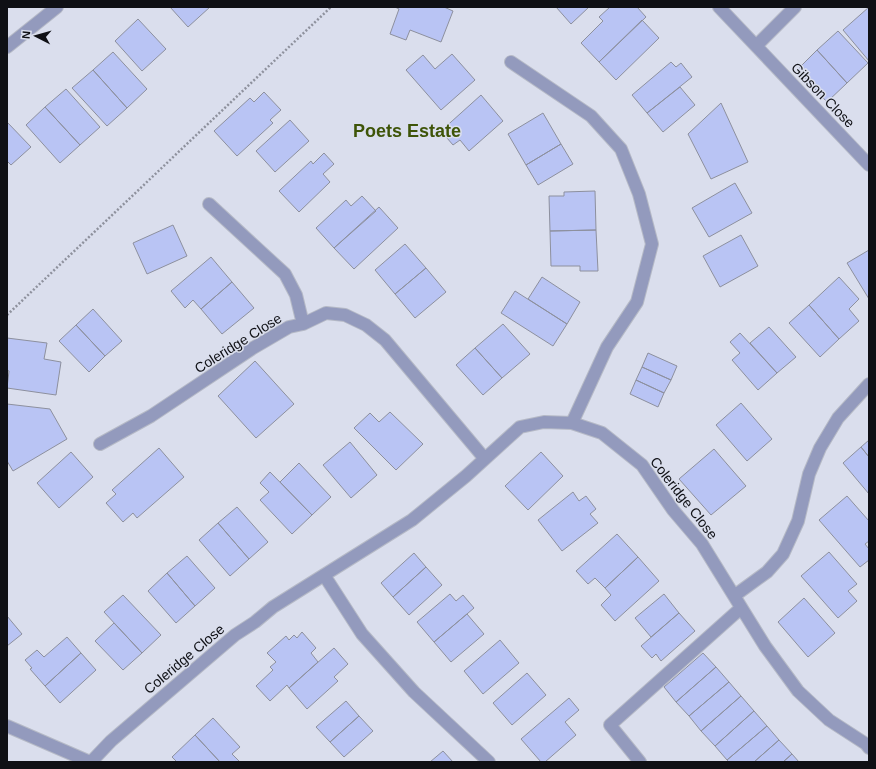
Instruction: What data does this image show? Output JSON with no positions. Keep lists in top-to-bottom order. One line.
{"streets":{"street":["Gibson Close","Coleridge Close"]},"districts":["Poets Estate"],"north":"left"}
